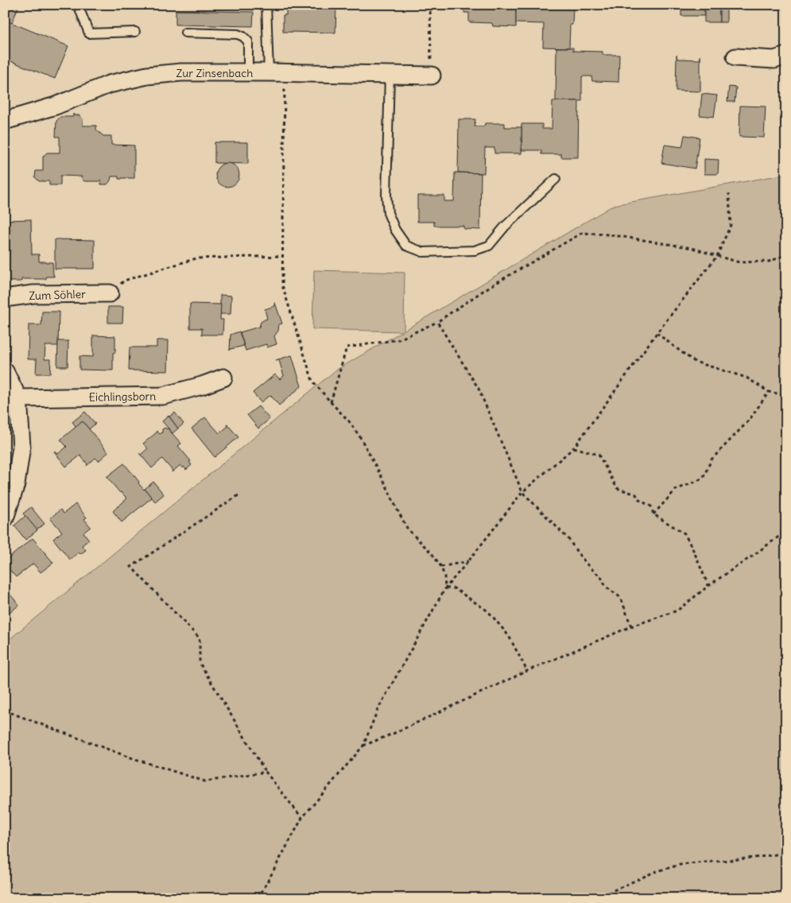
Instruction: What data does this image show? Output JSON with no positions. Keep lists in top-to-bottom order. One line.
{"streets":{"street":["Zur Zinsenbach","Zum Söhler","Eichlingsborn"]}}
